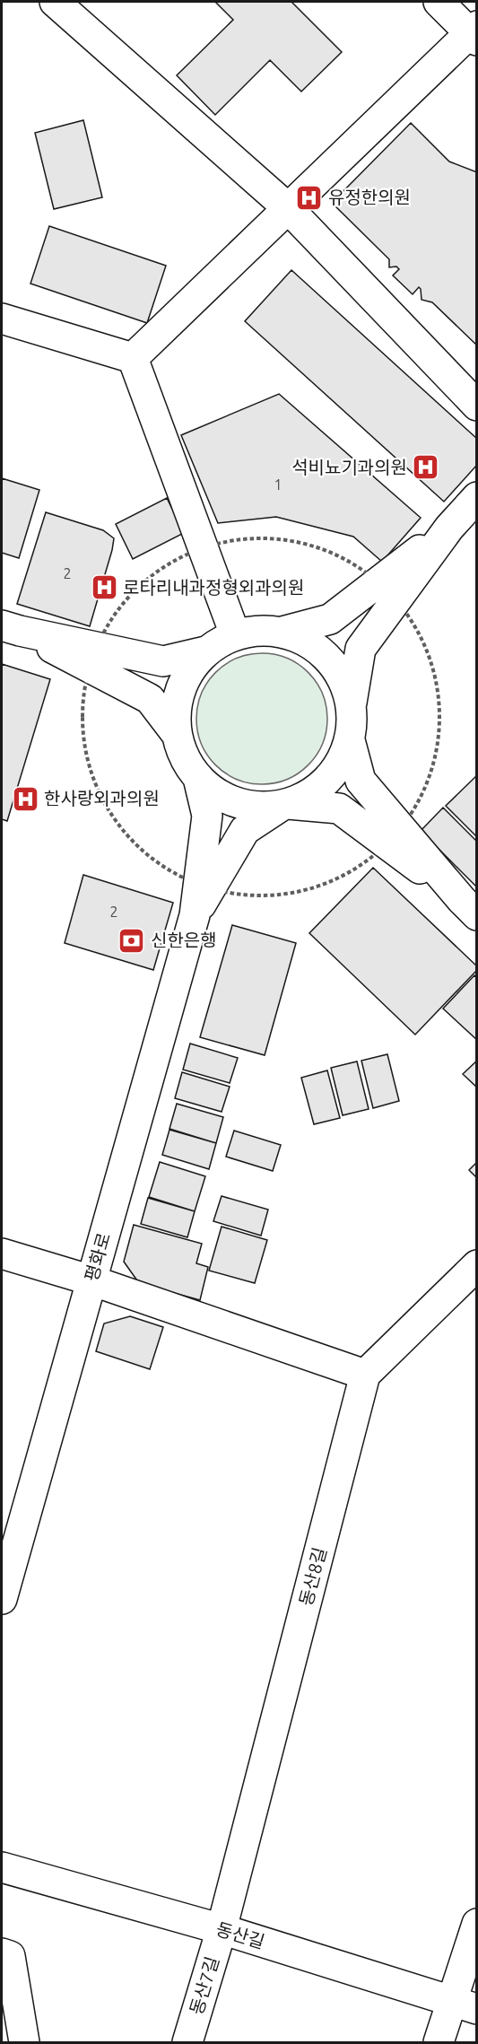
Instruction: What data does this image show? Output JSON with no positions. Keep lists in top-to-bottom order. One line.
{"streets":{"street":["평화로","동산8길","동산길","동산7길"]},"crossings":[["동산8길","동산길"],["동산8길","동산7길"],["동산길","동산7길"]],"places":{"hospital":["유정한의원","석비뇨기과의원","로타리내과정형외과의원","한사랑외과의원"],"bank":["신한은행"]},"house_numbers":["1","2","2"]}
